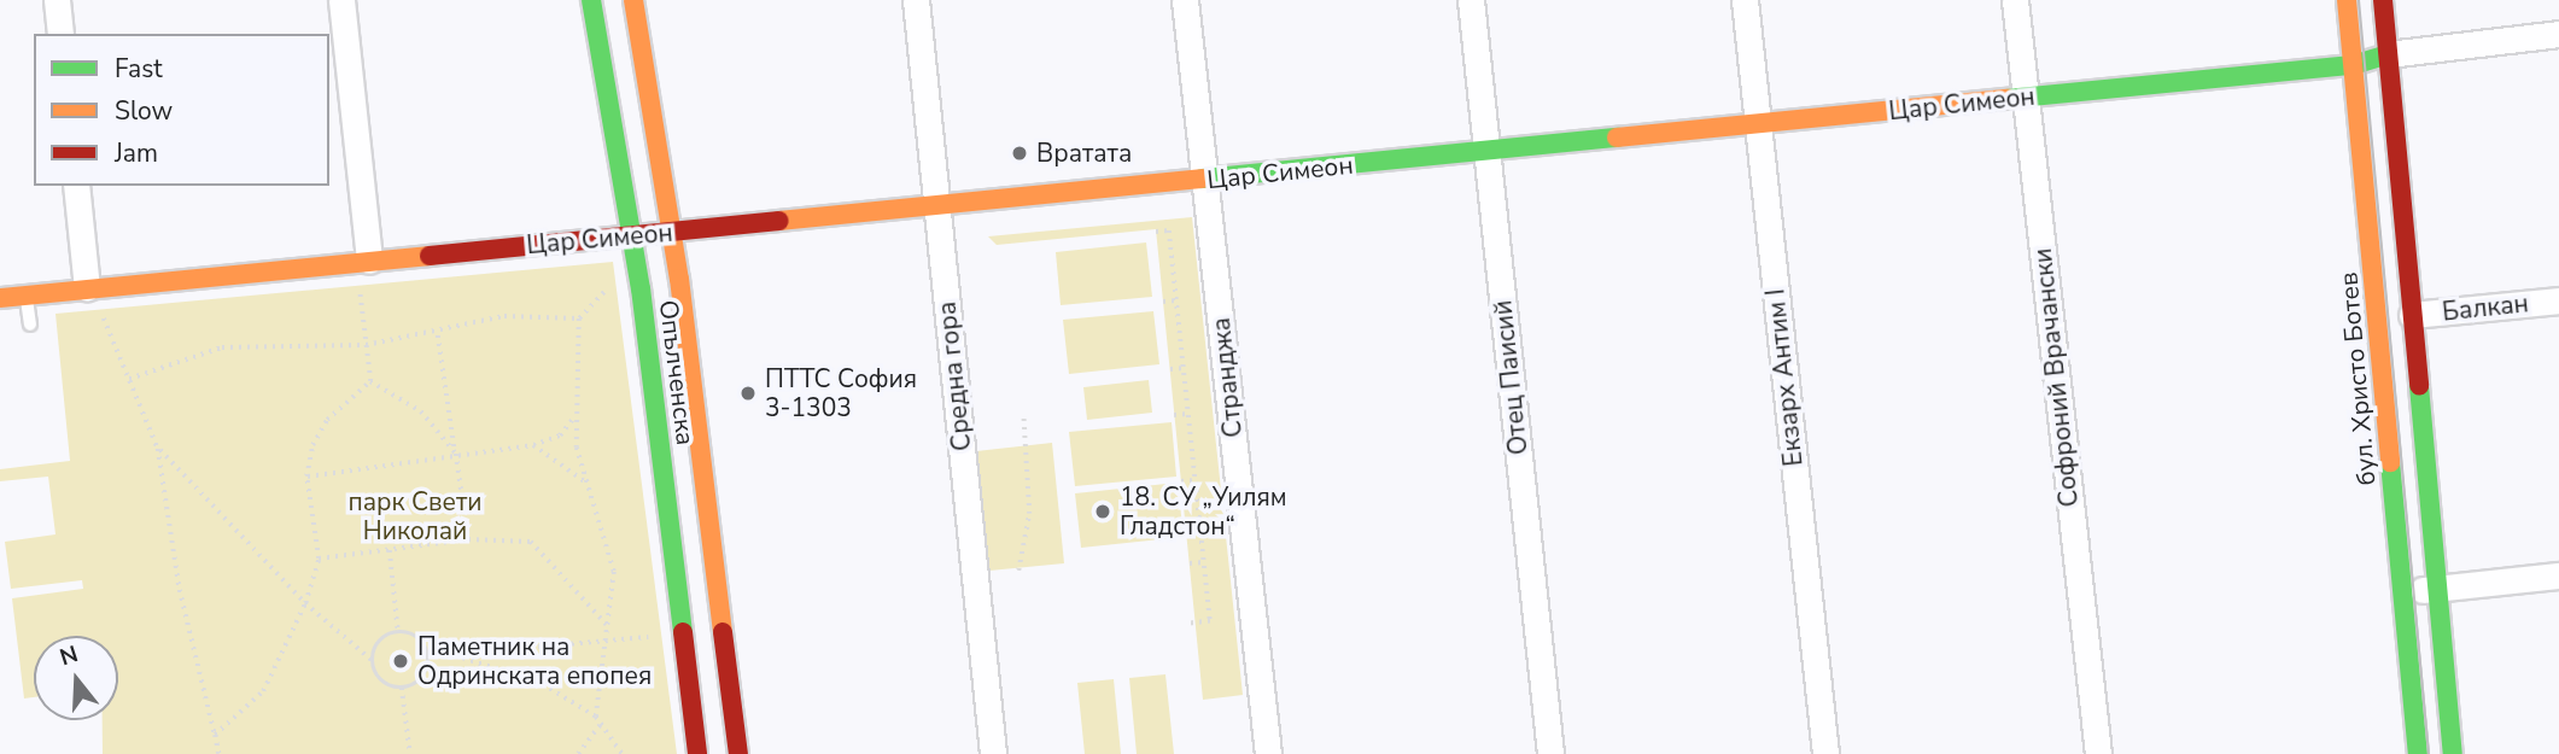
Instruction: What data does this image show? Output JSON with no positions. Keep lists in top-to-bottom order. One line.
{"streets":{"main road":["Цар Симеон","Опълченска","бул. Христо Ботев"],"street":["Балкан","Средна гора","Странджа","Отец Паисий","Екзарх Антим I","Софроний Врачански"]},"crossings":[["Цар Симеон","Опълченска"],["Цар Симеон","Средна гора"],["Цар Симеон","Странджа"],["Цар Симеон","Отец Паисий"],["Цар Симеон","Екзарх Антим I"],["Цар Симеон","Софроний Врачански"],["Цар Симеон","бул. Христо Ботев"]],"parks":["парк Свети Николай"],"places":["Вратата","ПТТС София 3-1303","18. СУ „Уилям Гладстон“","Паметник на Одринската епопея"],"legend":["Fast","Slow","Jam"],"north":"top"}
